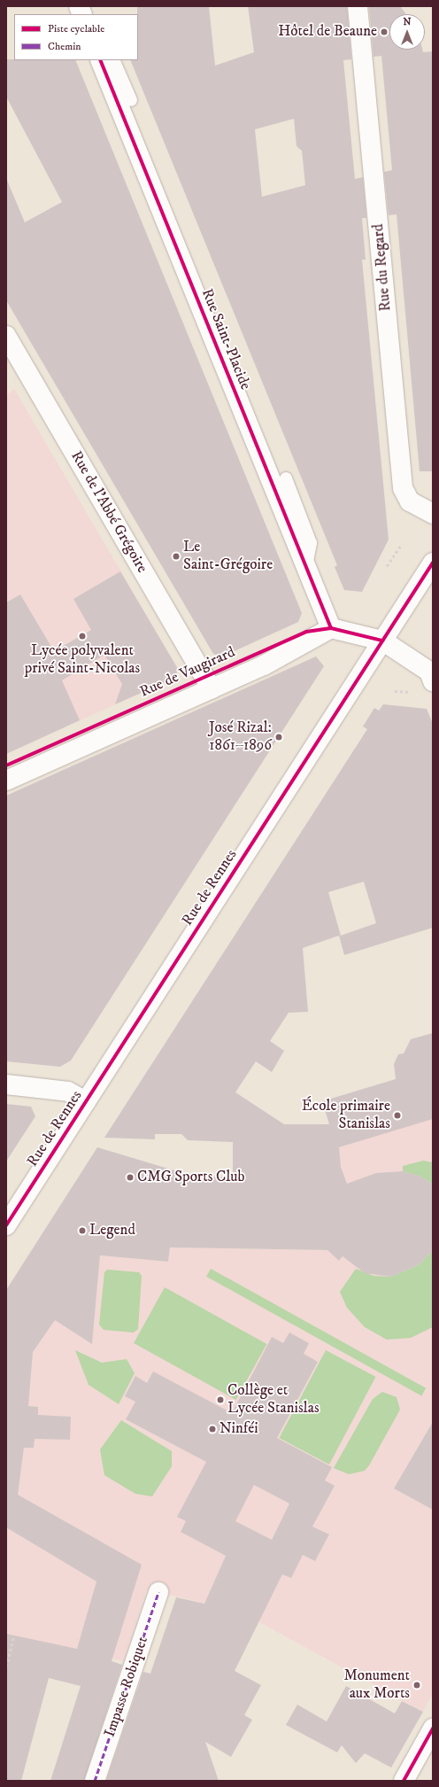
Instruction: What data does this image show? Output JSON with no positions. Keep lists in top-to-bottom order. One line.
{"streets":{"street":["Rue du Regard","Rue Saint-Placide","Rue de l'Abbé Grégoire","Rue de Vaugirard","Rue de Rennes","Impasse Robiquet"]},"crossings":[["Rue Saint-Placide","Rue de Vaugirard"],["Rue de l'Abbé Grégoire","Rue de Vaugirard"]],"places":["Hôtel de Beaune","Le Saint-Grégoire","Lycée polyvalent privé Saint-Nicolas","José Rizal: 1861–1896","École primaire Stanislas","CMG Sports Club","Legend","Collège et Lycée Stanislas","Ninféi","Monument aux Morts"],"legend":["Piste cyclable","Chemin"],"north":"top"}
